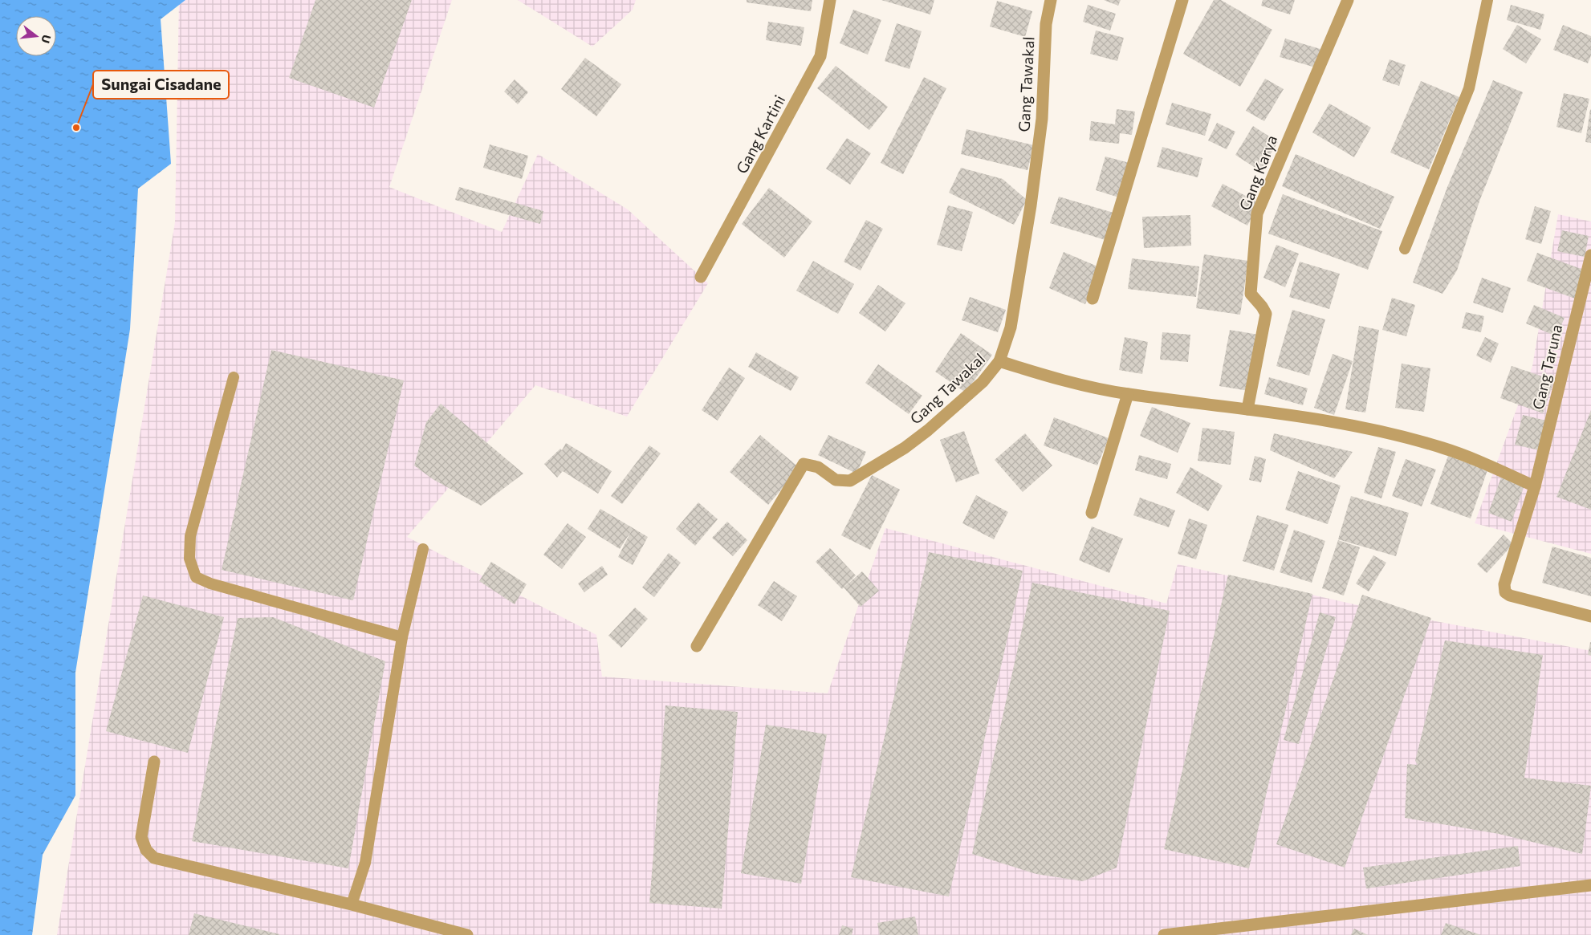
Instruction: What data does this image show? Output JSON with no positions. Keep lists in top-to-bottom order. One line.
{"streets":{"street":["Gang Tawakal","Gang Kartini","Gang Karya","Gang Taruna"]},"places":["Sungai Cisadane"],"north":"right"}
